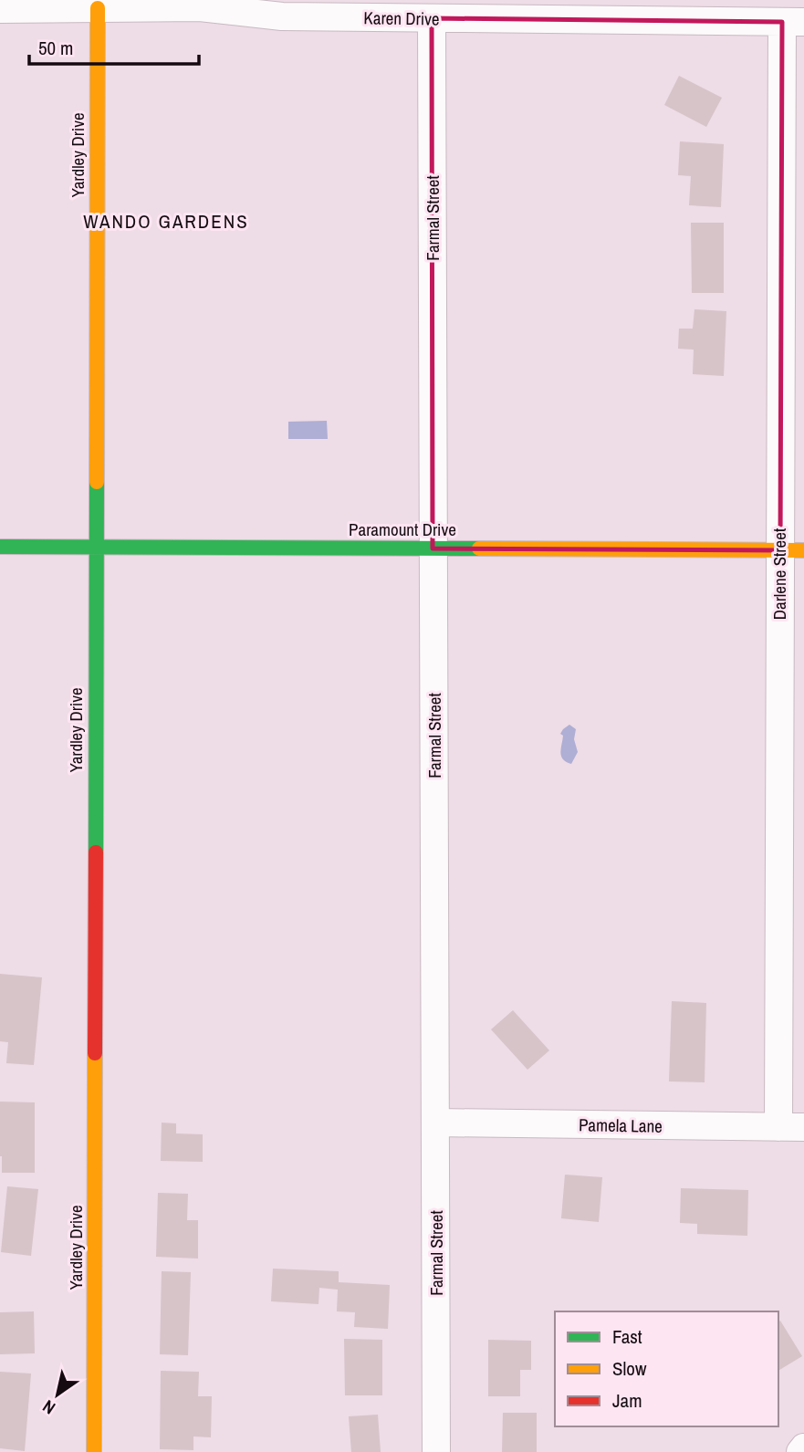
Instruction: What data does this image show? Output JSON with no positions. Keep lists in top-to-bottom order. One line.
{"streets":{"street":["Karen Drive","Yardley Drive","Farmal Street","Paramount Drive","Darlene Street","Pamela Lane"]},"crossings":[["Karen Drive","Yardley Drive"],["Karen Drive","Farmal Street"],["Karen Drive","Darlene Street"],["Yardley Drive","Paramount Drive"],["Farmal Street","Paramount Drive"],["Farmal Street","Pamela Lane"],["Paramount Drive","Darlene Street"],["Darlene Street","Pamela Lane"]],"districts":["WANDO GARDENS"],"legend":["Fast","Slow","Jam"],"scale_bar":"50 m","north":"bottom left"}
